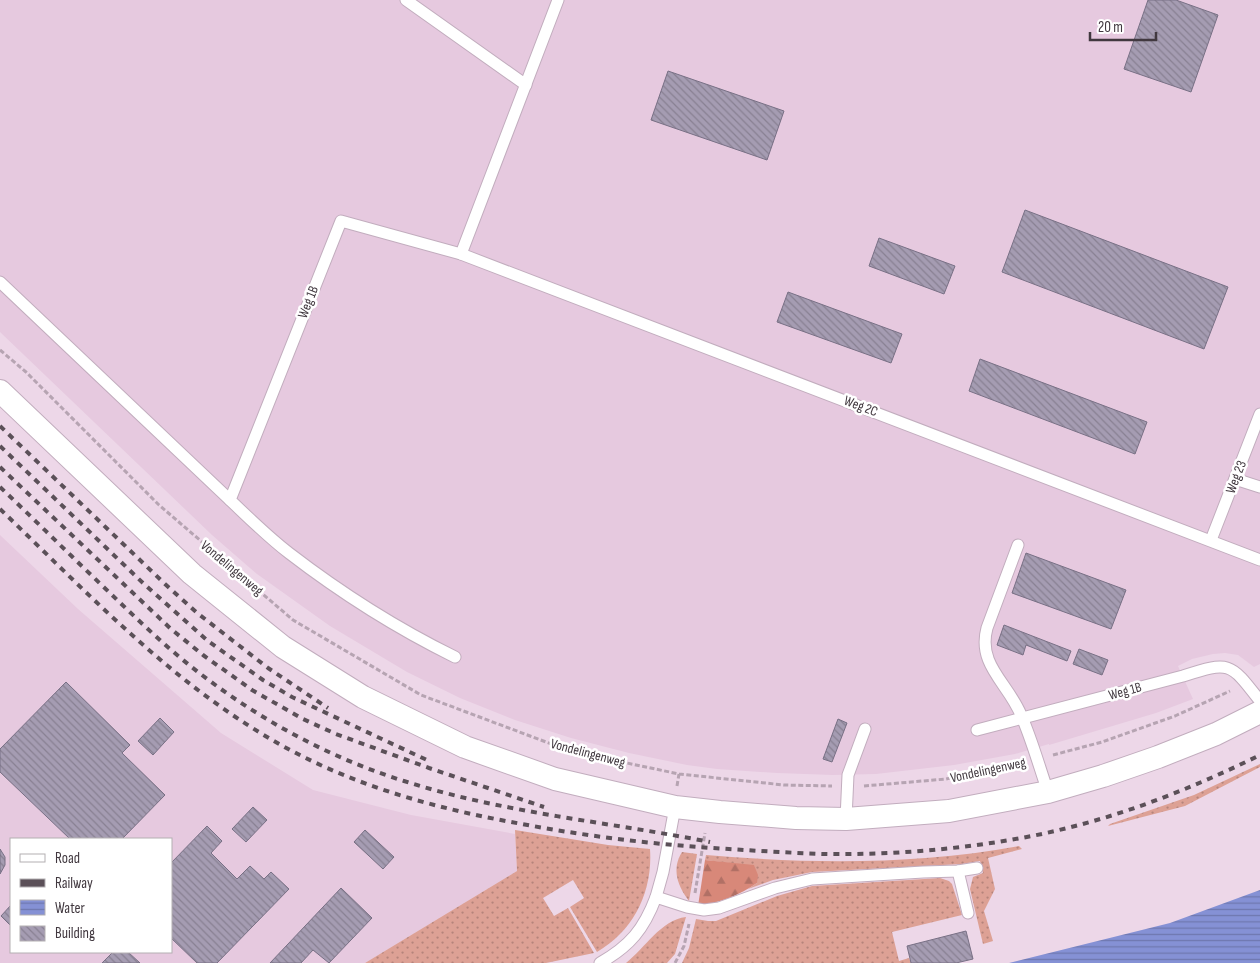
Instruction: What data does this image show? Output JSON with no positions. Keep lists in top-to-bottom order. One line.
{"streets":{"street":["Vondelingenweg"],"lane":["Weg 1B","Weg 2C","Weg 23"]},"crossings":[["Weg 1B","Weg 2C"],["Weg 2C","Weg 23"]],"legend":["Road","Railway","Water","Building"],"scale_bar":"20 m"}
